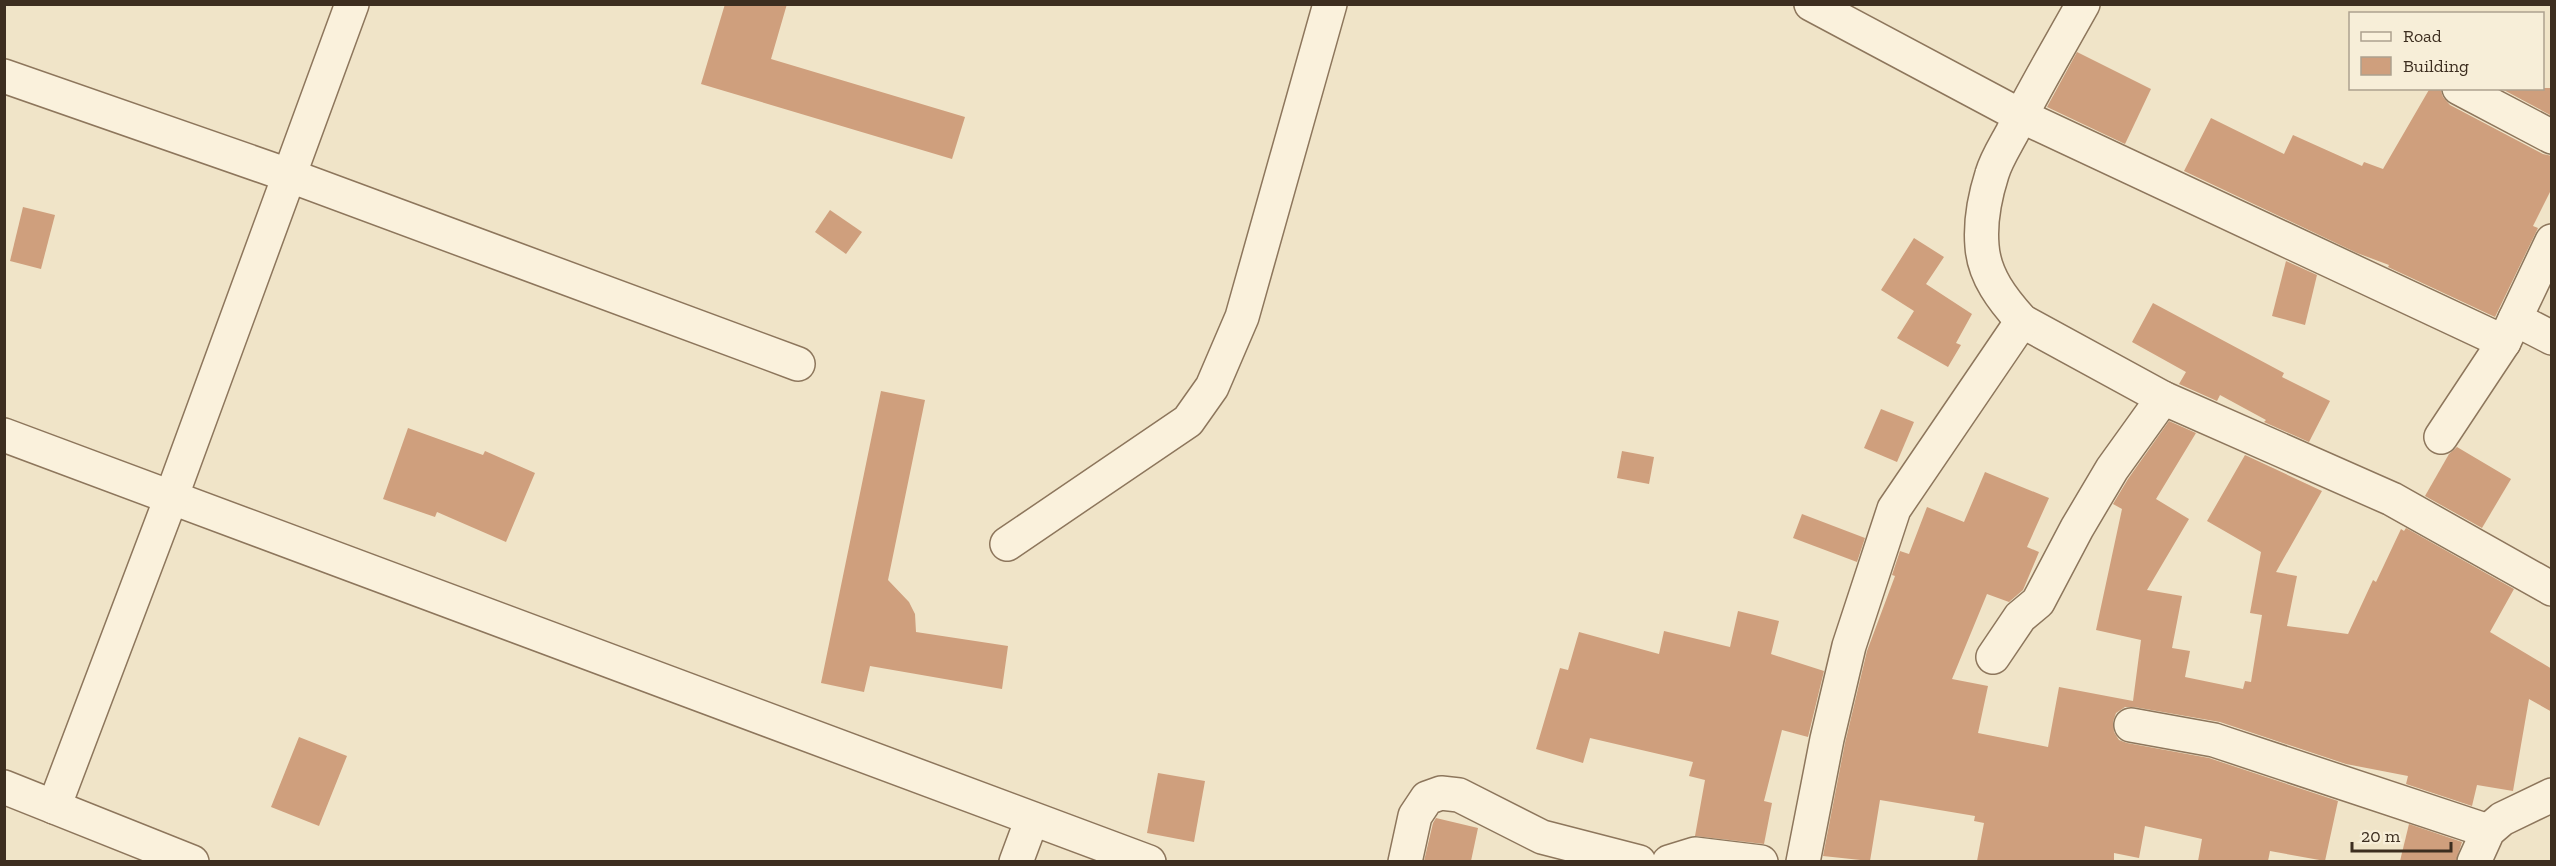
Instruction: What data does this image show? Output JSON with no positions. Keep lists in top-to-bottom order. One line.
{"legend":["Road","Building"],"scale_bar":"20 m"}
